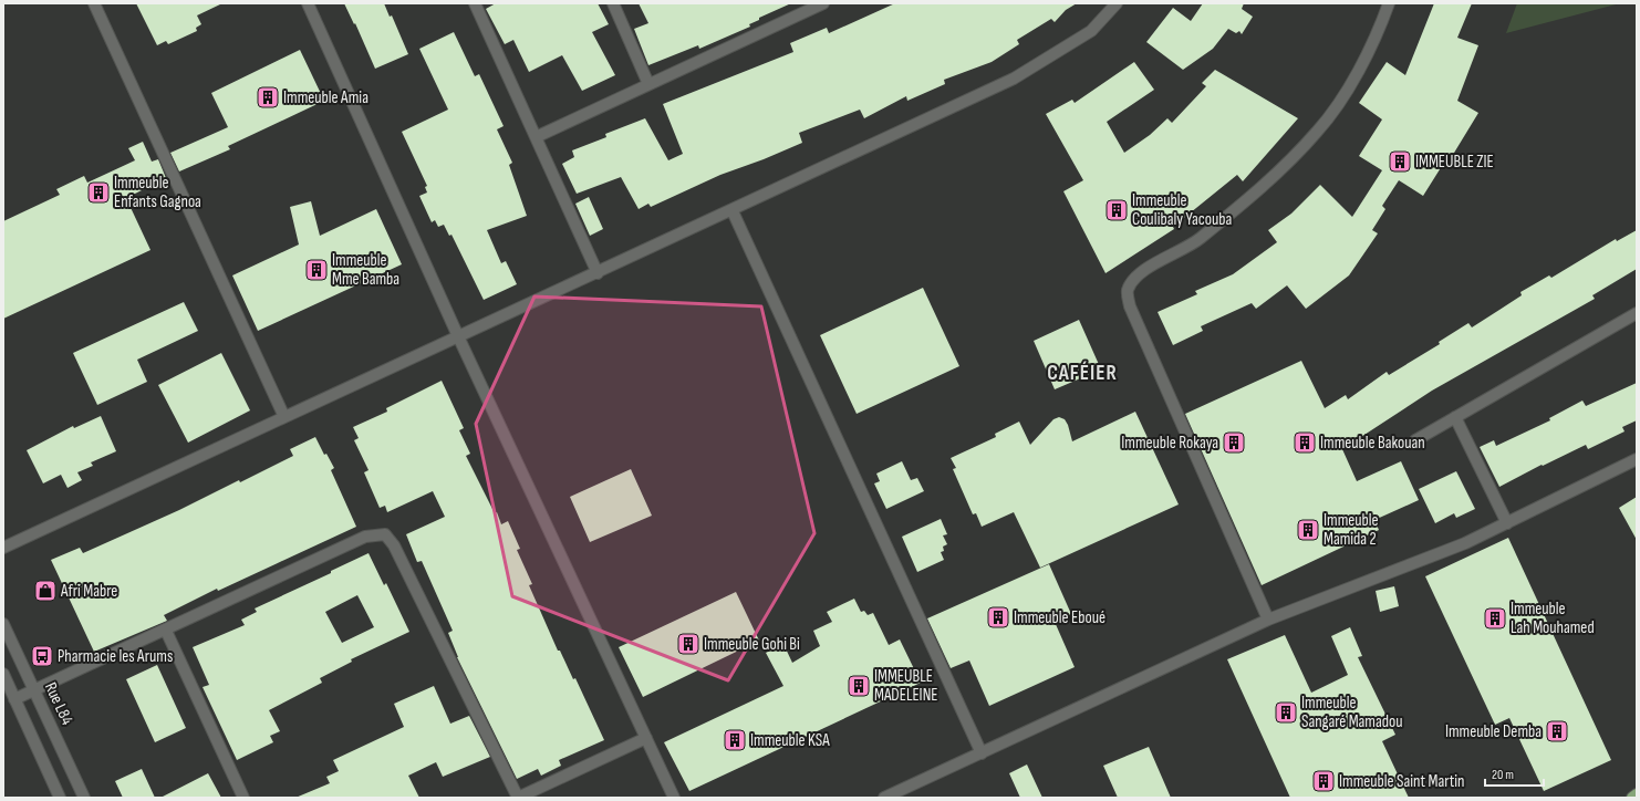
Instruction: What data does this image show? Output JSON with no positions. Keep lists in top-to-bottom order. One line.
{"streets":{"street":["Rue L84"]},"districts":["CAFÉIER"],"places":{"building":["Immeuble Amia","IMMEUBLE ZIE","Immeuble Enfants Gagnoa","Immeuble Coulibaly Yacouba","Immeuble Mme Bamba","Immeuble Rokaya","Immeuble Bakouan","Immeuble Mamida 2","Immeuble Eboué","Immeuble Lah Mouhamed","Immeuble Gohi Bi","IMMEUBLE MADELEINE","Immeuble Sangaré Mamadou","Immeuble Demba","Immeuble KSA","Immeuble Saint Martin"],"shop":["Afri Mabre"],"bus stop":["Pharmacie les Arums"]},"scale_bar":"20 m"}
